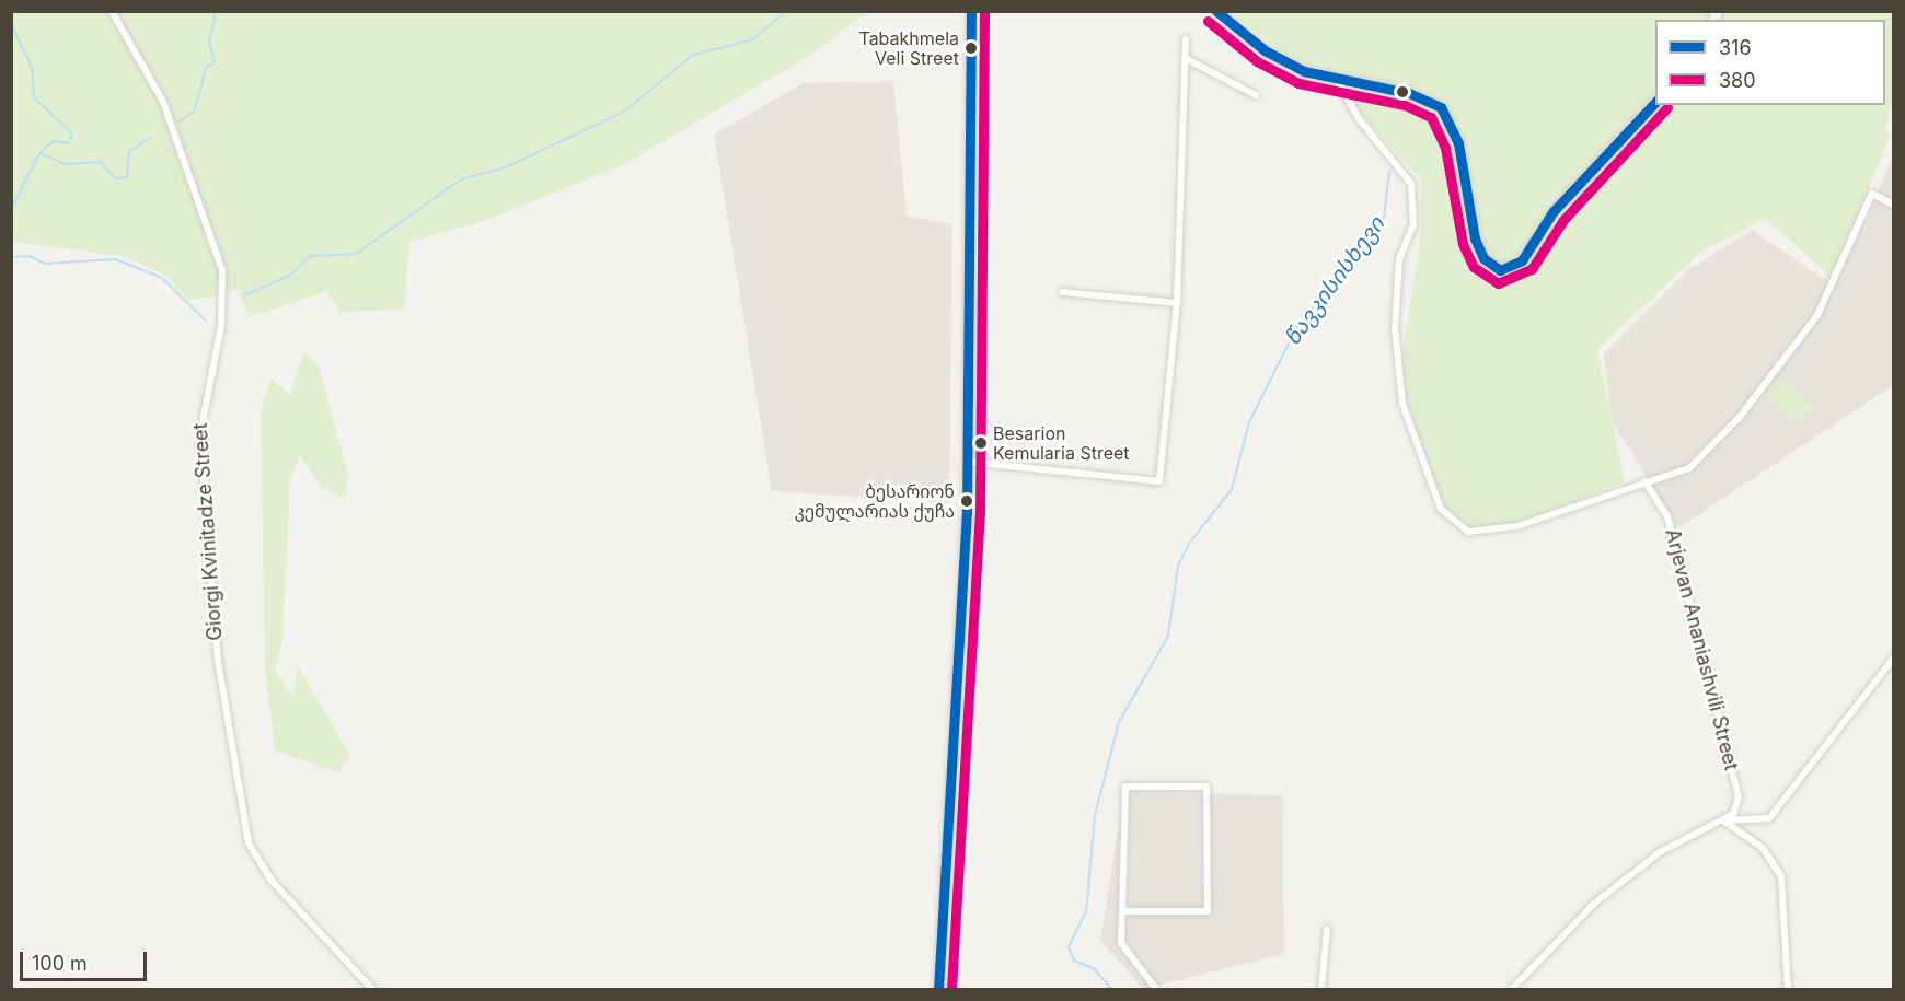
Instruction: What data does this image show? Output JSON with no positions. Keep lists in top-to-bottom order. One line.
{"streets":{"street":["Giorgi Kvinitadze Street","Arjevan Ananiashvili Street"]},"water":["წავკისისხევი"],"places":["Tabakhmela Veli Street","Besarion Kemularia Street","ბესარიონ კემულარიას ქუჩა"],"lines":["transit line 316","transit line 380"],"legend":["316","380"],"scale_bar":"100 m"}
